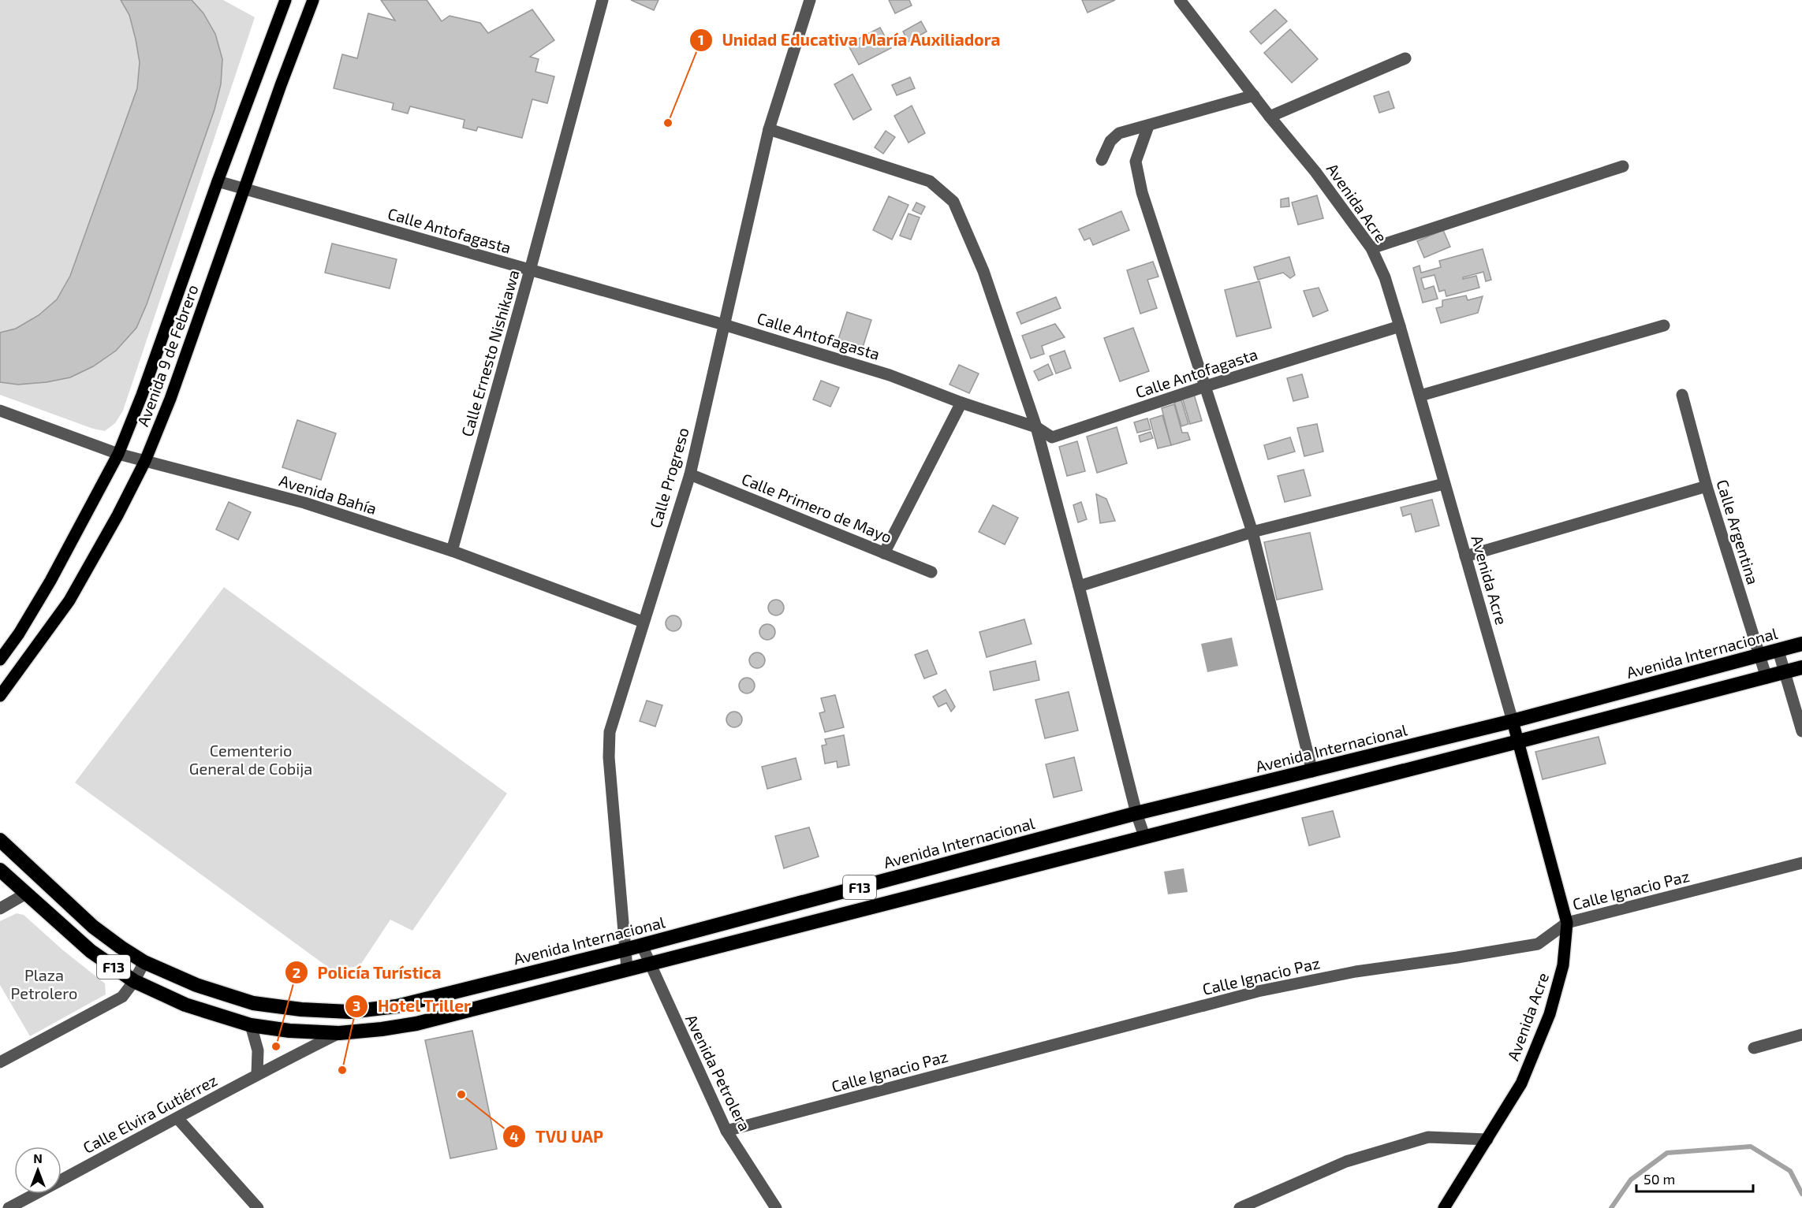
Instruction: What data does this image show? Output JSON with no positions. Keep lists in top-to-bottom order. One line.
{"streets":{"highway":["Avenida Internacional","F13"],"main road":["Avenida Acre","Avenida 9 de Febrero"],"street":["Calle Antofagasta","Calle Ernesto Nishikawa","Calle Progreso","Avenida Bahía","Calle Primero de Mayo","Calle Argentina","Calle Ignacio Paz","Avenida Petrolera","Calle Elvira Gutiérrez"]},"crossings":[["Avenida Acre","Calle Antofagasta"],["Avenida Acre","Avenida Internacional"],["Avenida Acre","F13"],["Avenida Acre","Calle Ignacio Paz"],["Calle Antofagasta","Calle Ernesto Nishikawa"],["Calle Antofagasta","Avenida 9 de Febrero"],["Calle Antofagasta","Calle Progreso"],["Calle Ernesto Nishikawa","Avenida Bahía"],["Avenida 9 de Febrero","Avenida Bahía"],["Calle Progreso","Avenida Bahía"],["Calle Progreso","Calle Primero de Mayo"],["Calle Progreso","Avenida Internacional"],["Calle Progreso","F13"],["Calle Argentina","Avenida Internacional"],["Calle Argentina","F13"],["Avenida Internacional","Avenida Petrolera"],["F13","Avenida Petrolera"],["F13","Calle Elvira Gutiérrez"],["Calle Ignacio Paz","Avenida Petrolera"]],"parks":["Cementerio General de Cobija","Plaza Petrolero"],"places":["Unidad Educativa María Auxiliadora","Policía Turística","Hotel Triller","TVU UAP"],"scale_bar":"50 m","north":"top"}
